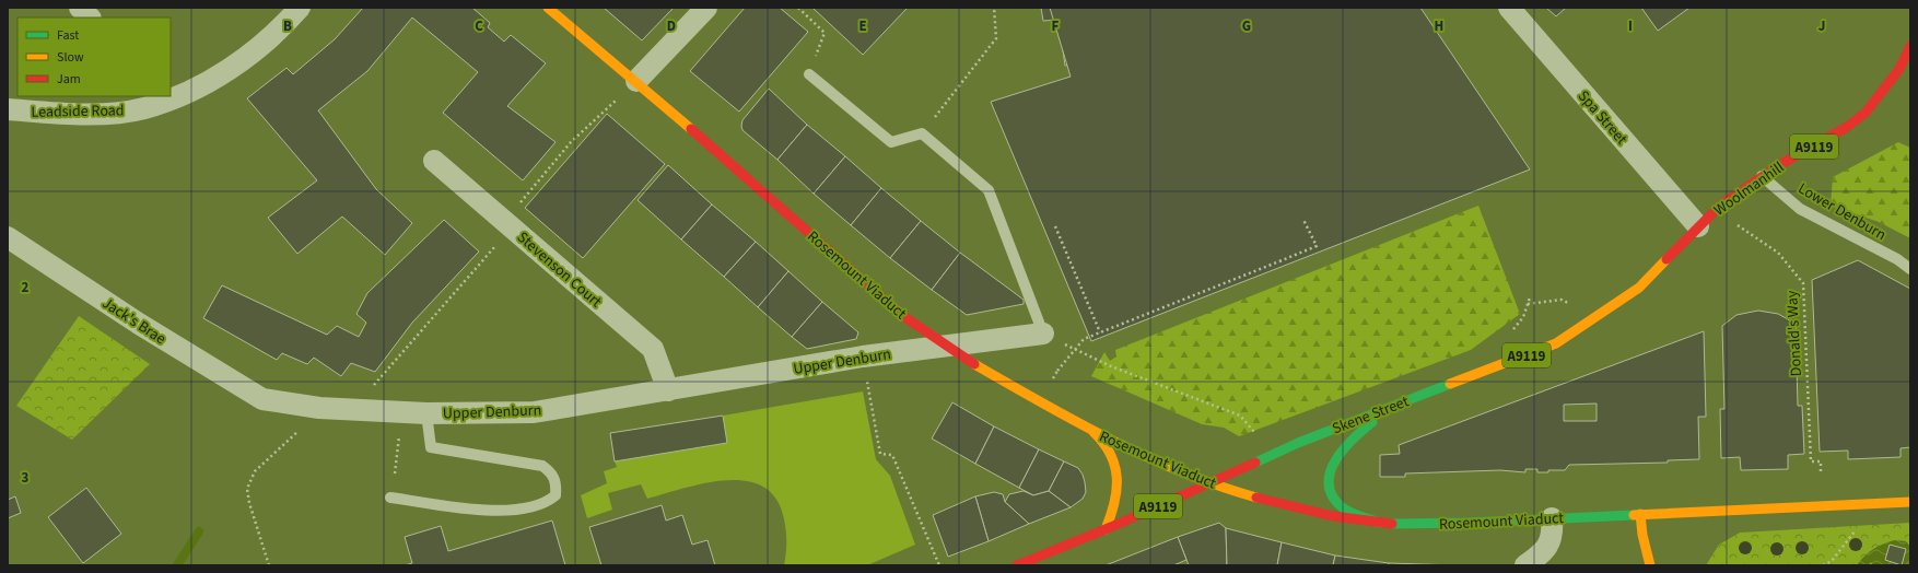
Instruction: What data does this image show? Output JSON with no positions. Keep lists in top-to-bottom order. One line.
{"streets":{"street":["Leadside Road","Spa Street","A9119","Woolmanhill","Stevenson Court","Rosemount Viaduct","Jack's Brae","Upper Denburn","Skene Street"],"lane":["Lower Denburn"],"path":["Donald's Way"]},"crossings":[["Spa Street","Woolmanhill"],["Spa Street","Skene Street"],["Woolmanhill","Lower Denburn"],["Woolmanhill","Donald's Way"],["Woolmanhill","Skene Street"],["Stevenson Court","Upper Denburn"],["Rosemount Viaduct","Skene Street"],["Jack's Brae","Upper Denburn"]],"legend":["Fast","Slow","Jam"],"grid":{"columns":["B","C","D","E","F","G","H","I","J"],"rows":["2","3"]}}
